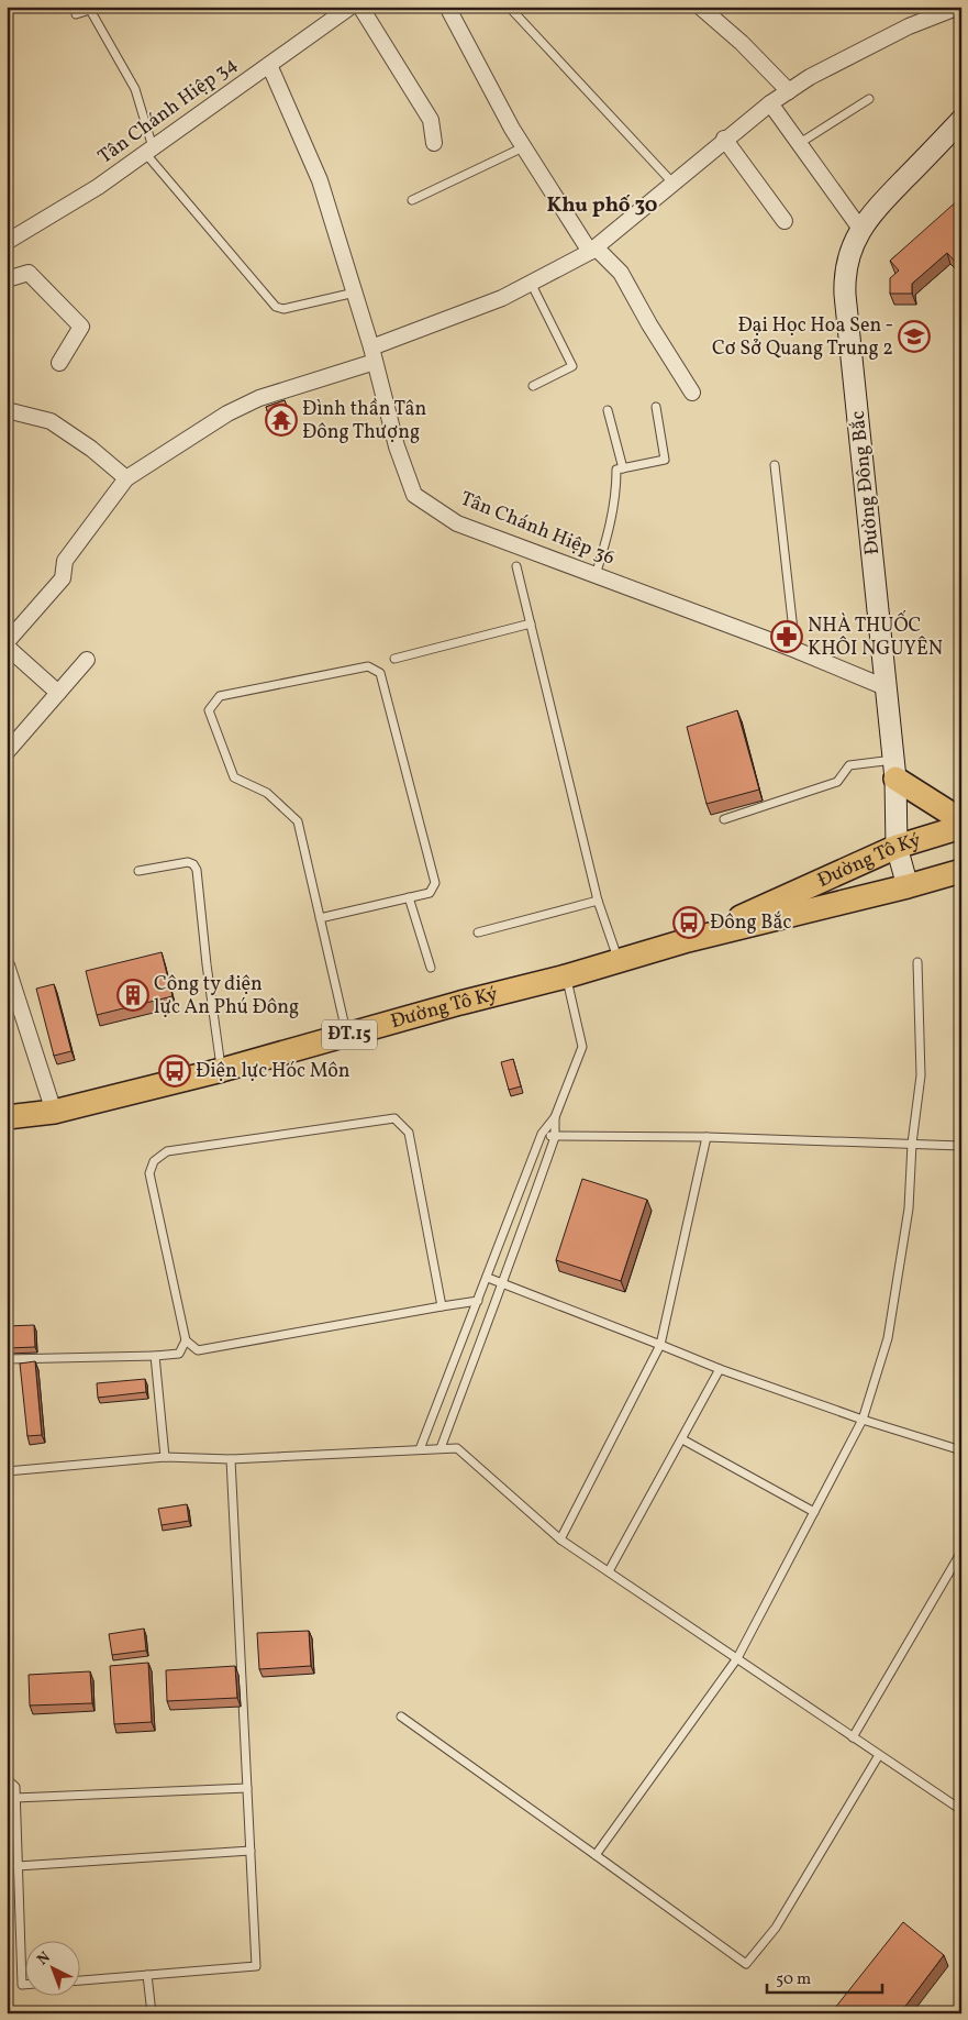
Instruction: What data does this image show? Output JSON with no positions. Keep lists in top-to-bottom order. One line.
{"streets":{"main road":["Đường Tô Ký","ĐT.15"],"street":["Tân Chánh Hiệp 34","Đường Đông Bắc","Tân Chánh Hiệp 36"]},"crossings":[["Tân Chánh Hiệp 34","Tân Chánh Hiệp 36"],["Đường Đông Bắc","Tân Chánh Hiệp 36"],["Đường Đông Bắc","Đường Tô Ký"]],"districts":["Khu phố 30"],"places":{"school or university":["Đại Học Hoa Sen - Cơ Sở Quang Trung 2"],"temple":["Đình thần Tân Đông Thượng"],"pharmacy":["NHÀ THUỐC KHÔI NGUYÊN"],"bus stop":["Đông Bắc","Điện lực Hóc Môn"],"building":["Công ty điện lực An Phú Đông"]},"scale_bar":"50 m","north":"top left"}
